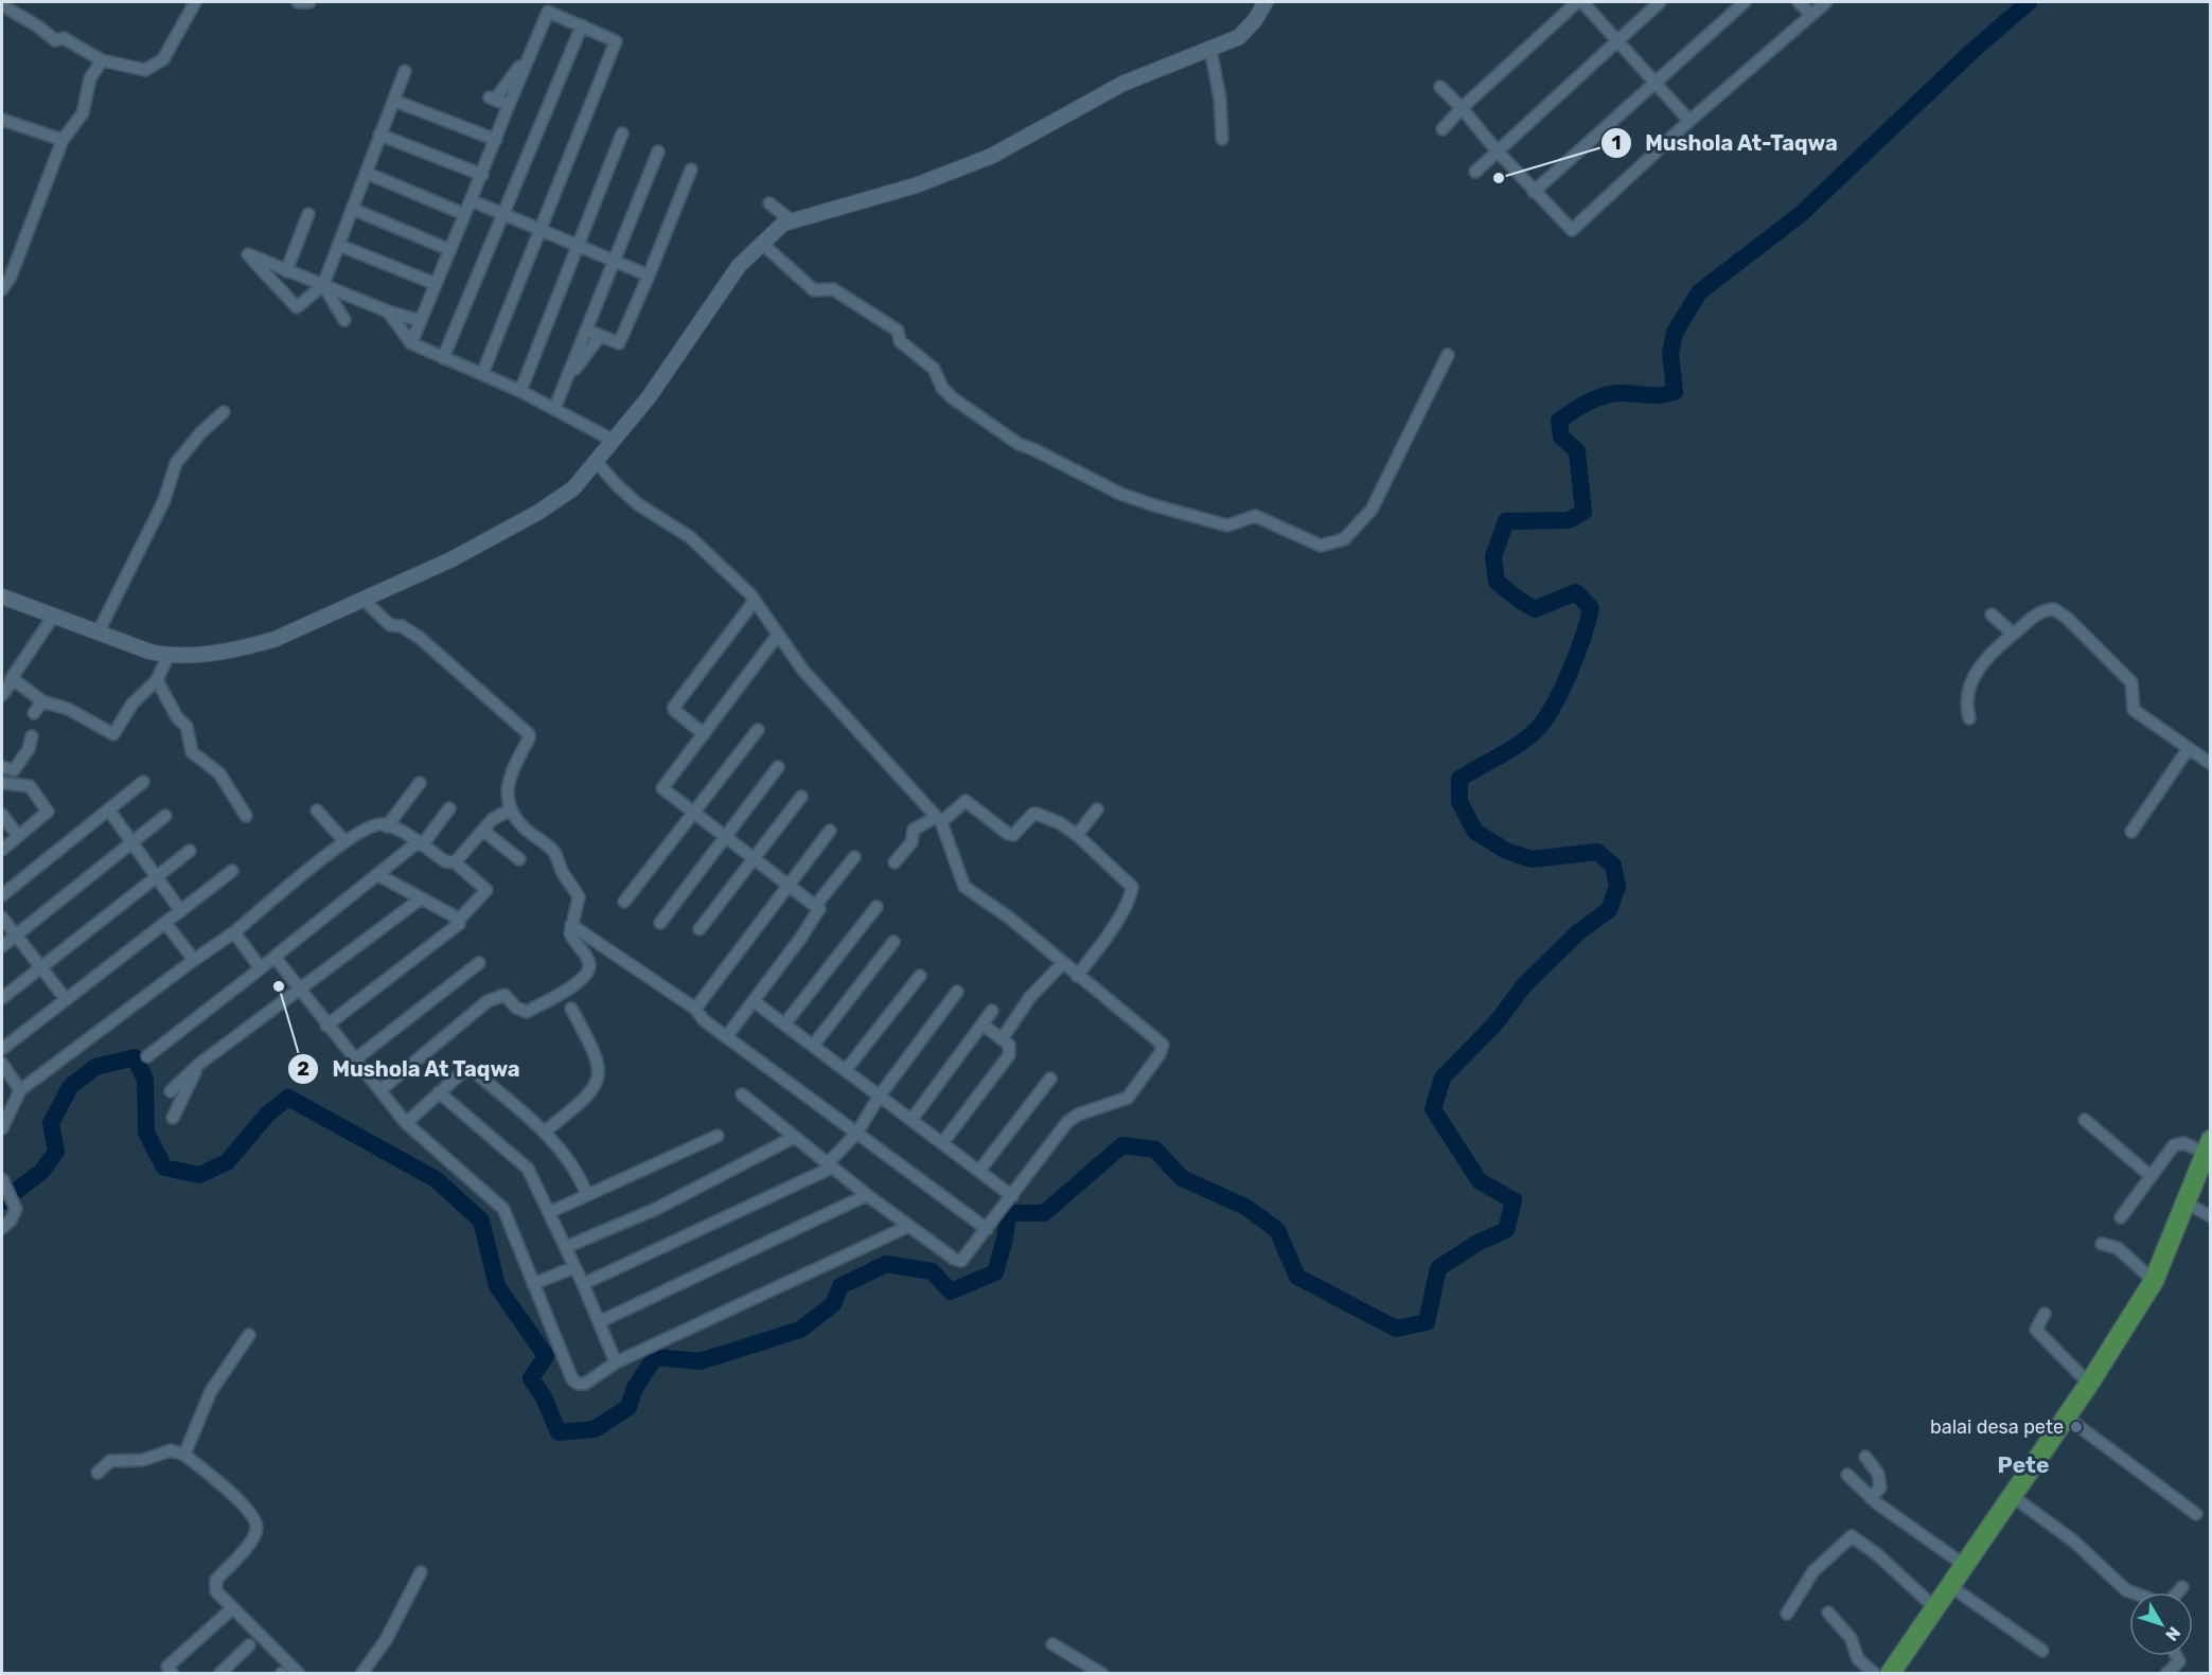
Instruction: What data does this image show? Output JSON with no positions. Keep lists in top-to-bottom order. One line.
{"districts":["Pete"],"places":["Mushola At-Taqwa","Mushola At Taqwa","balai desa pete"],"north":"bottom right"}
